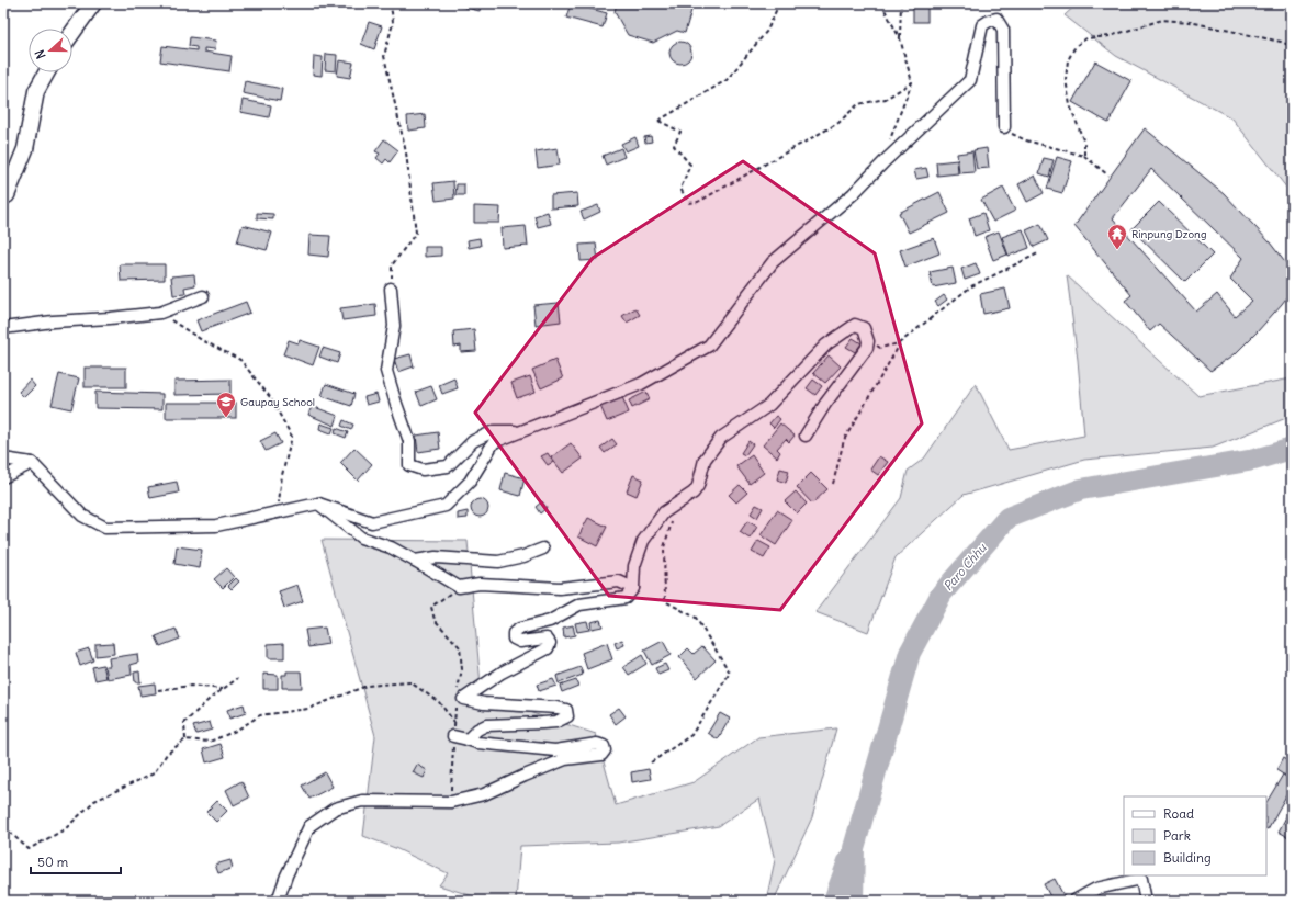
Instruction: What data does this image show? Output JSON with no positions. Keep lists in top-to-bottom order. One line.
{"water":["Paro Chhu"],"places":{"temple":["Rinpung Dzong"],"school or university":["Gaupay School"]},"legend":["Road","Park","Building"],"scale_bar":"50 m","north":"left"}
